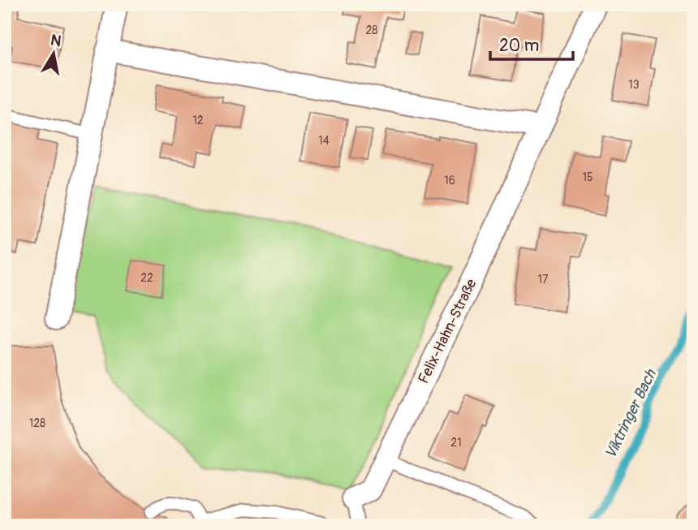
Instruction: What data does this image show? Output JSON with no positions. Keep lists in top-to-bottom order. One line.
{"streets":{"street":["Felix-Hahn-Straße"]},"water":["Viktringer Bach"],"house_numbers":["28","13","12","14","15","16","22","17","128","21"],"scale_bar":"20 m","north":"top"}
